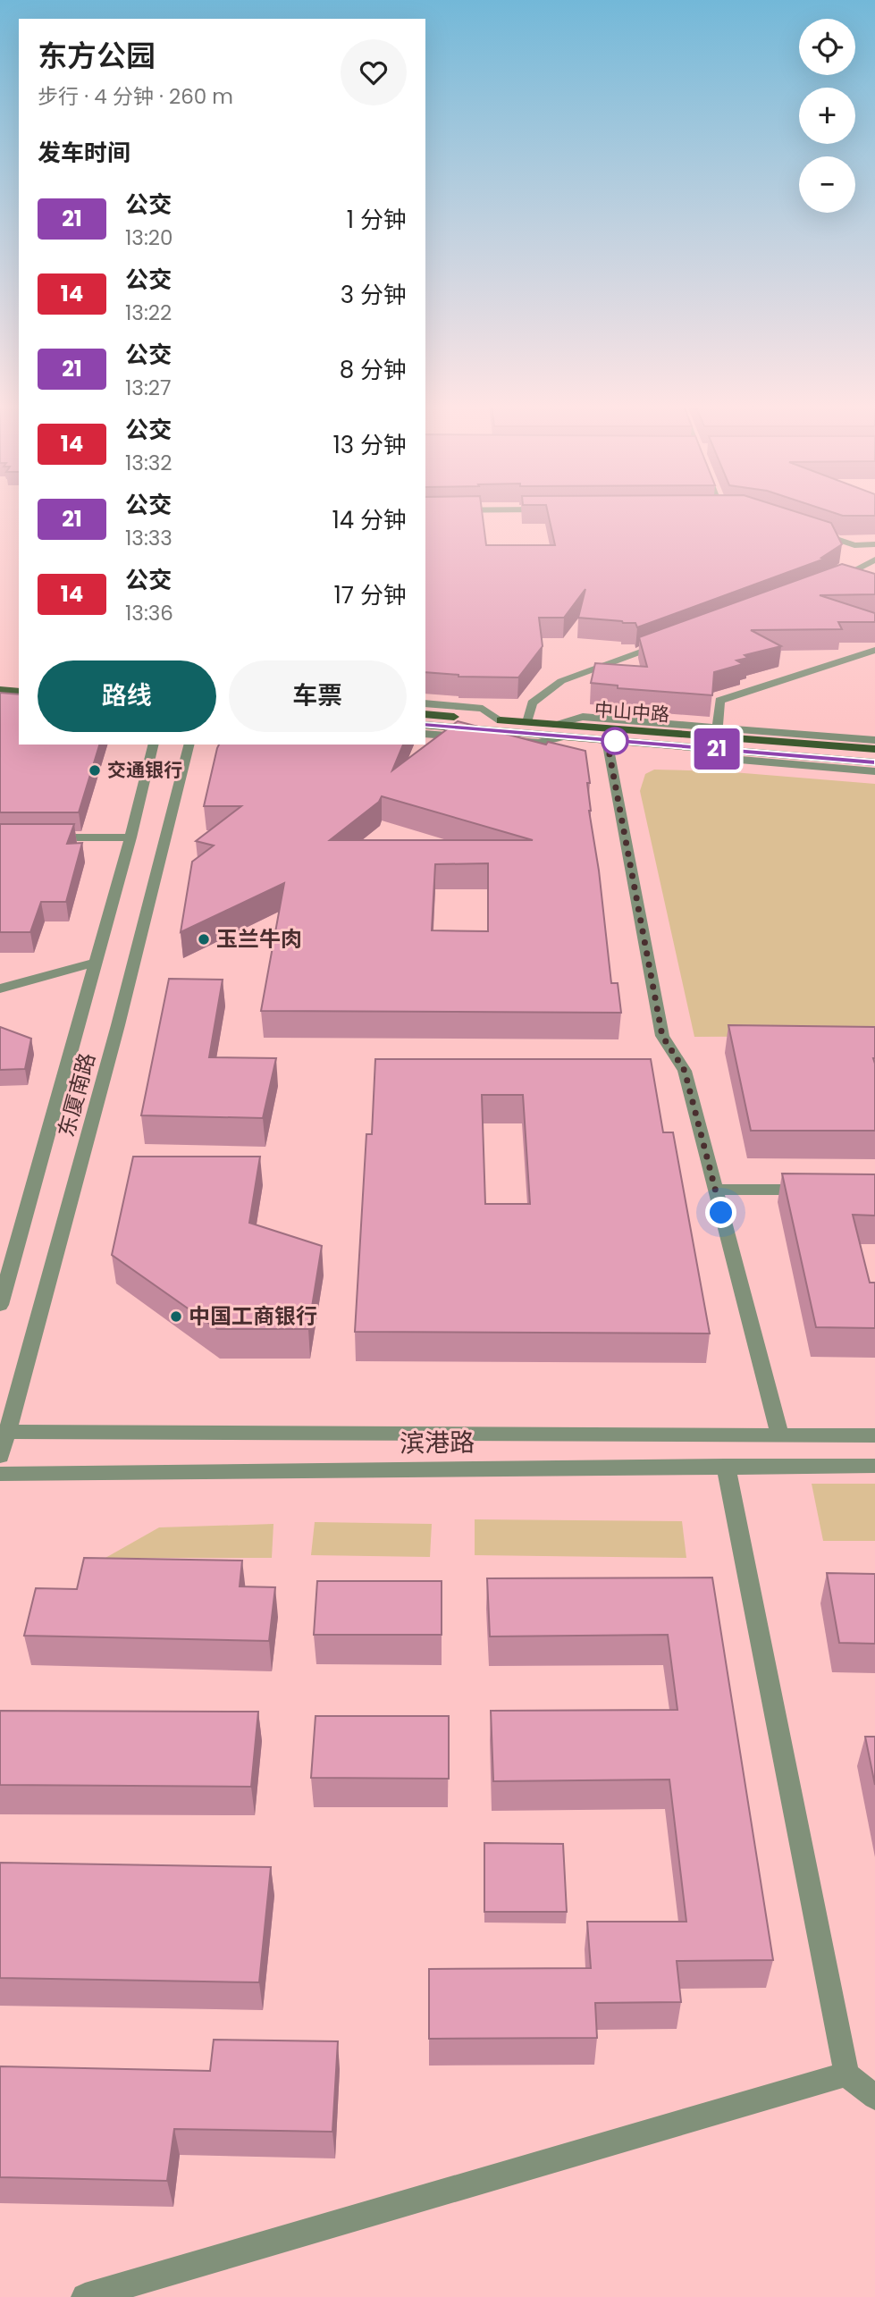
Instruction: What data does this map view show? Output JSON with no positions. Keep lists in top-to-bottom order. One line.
{"streets":{"main road":["中山中路"],"street":["东厦南路","滨港路"]},"crossings":[["东厦南路","滨港路"]],"places":["交通银行","玉兰牛肉","中国工商银行"],"lines":["bus line 21"],"page":{"on_map":"21","map_buttons":["+","−"],"heading":[["东方公园","步行 · 4 分钟 · 260 m"],"发车时间"],"list":[{"mark":"21","name":"公交","note":"13:20","value":"1 分钟"},{"mark":"14","name":"公交","note":"13:22","value":"3 分钟"},{"mark":"21","name":"公交","note":"13:27","value":"8 分钟"},{"mark":"14","name":"公交","note":"13:32","value":"13 分钟"},{"mark":"21","name":"公交","note":"13:33","value":"14 分钟"},{"mark":"14","name":"公交","note":"13:36","value":"17 分钟"}],"buttons":["路线","车票"]}}
